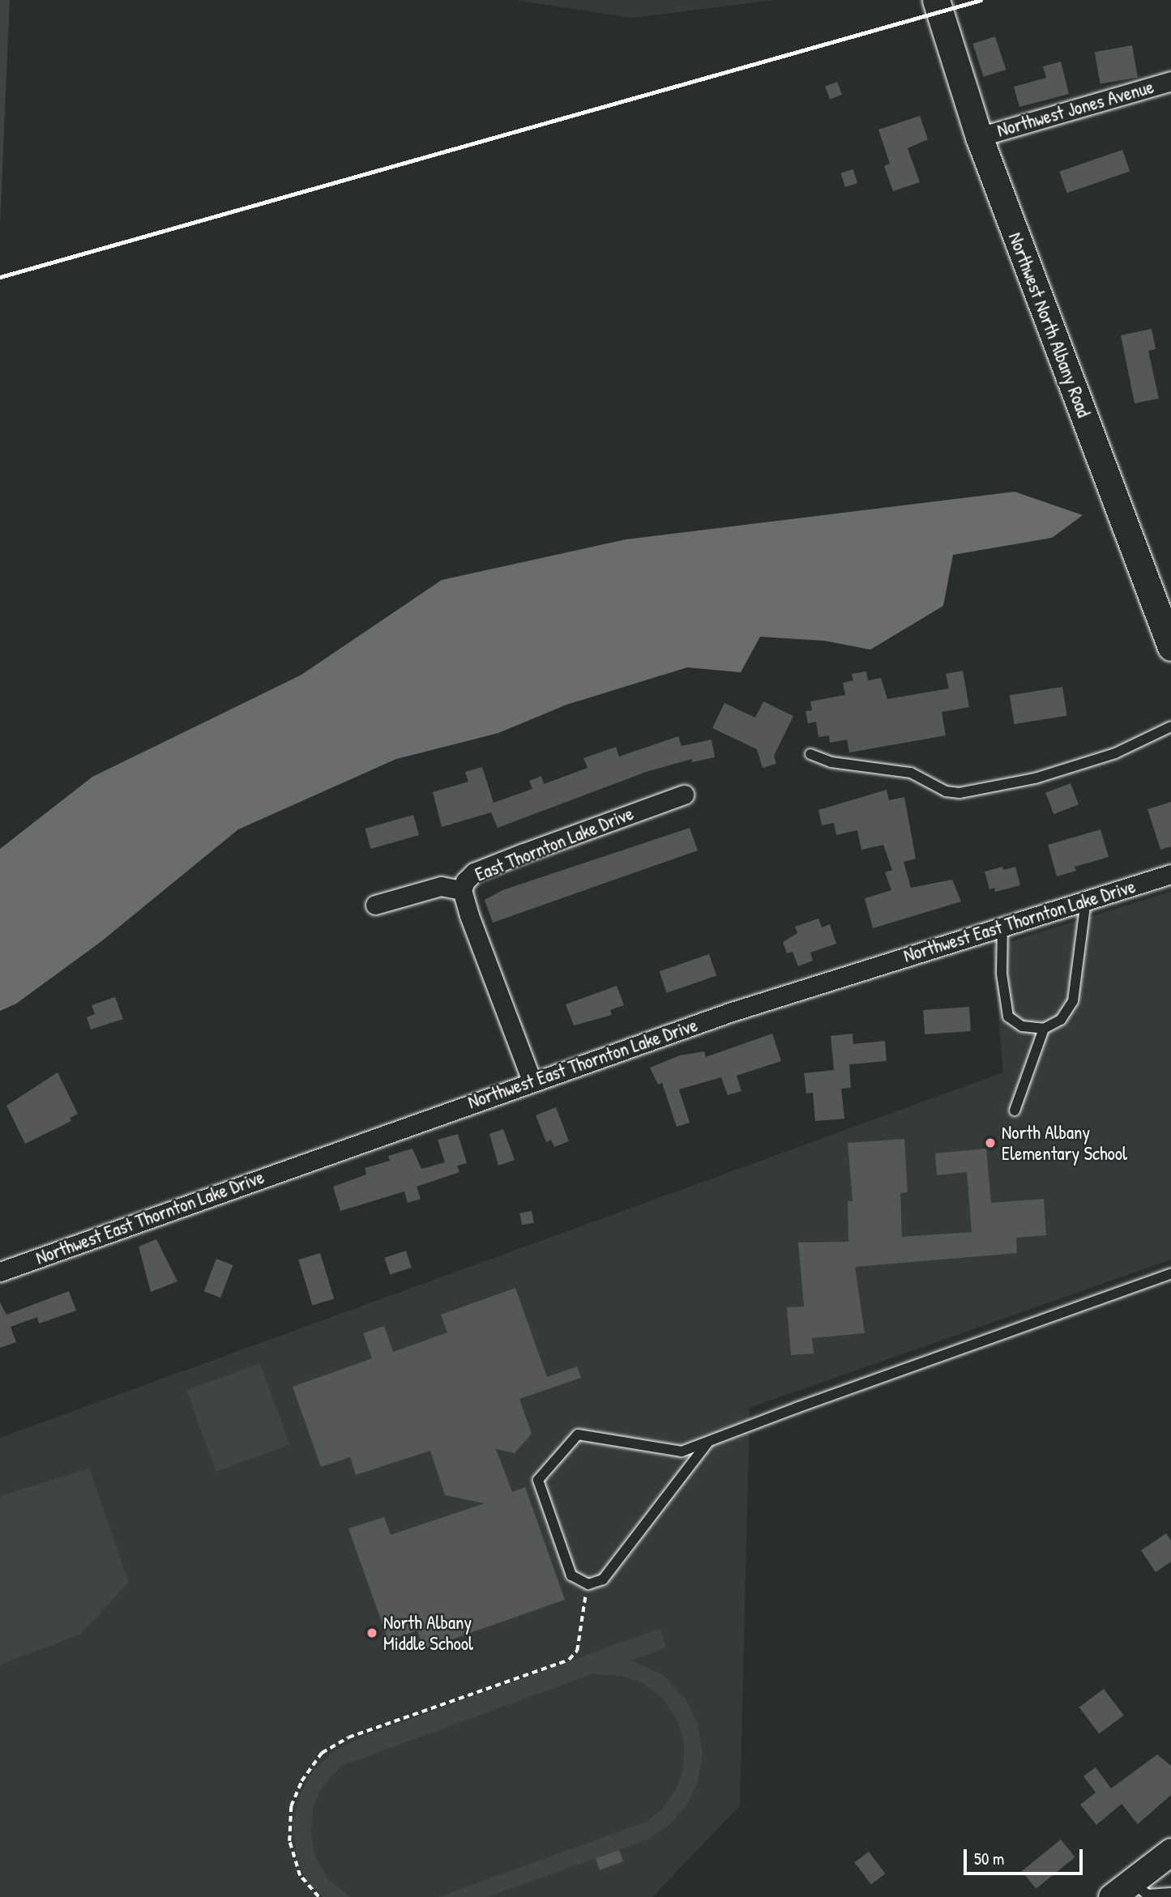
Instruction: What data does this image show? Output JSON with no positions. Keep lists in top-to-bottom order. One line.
{"streets":{"main road":["Northwest North Albany Road"],"street":["Northwest Jones Avenue","East Thornton Lake Drive","Northwest East Thornton Lake Drive"]},"crossings":[["Northwest Jones Avenue","Northwest North Albany Road"],["East Thornton Lake Drive","Northwest East Thornton Lake Drive"]],"places":["North Albany Elementary School","North Albany Middle School"],"scale_bar":"50 m"}
